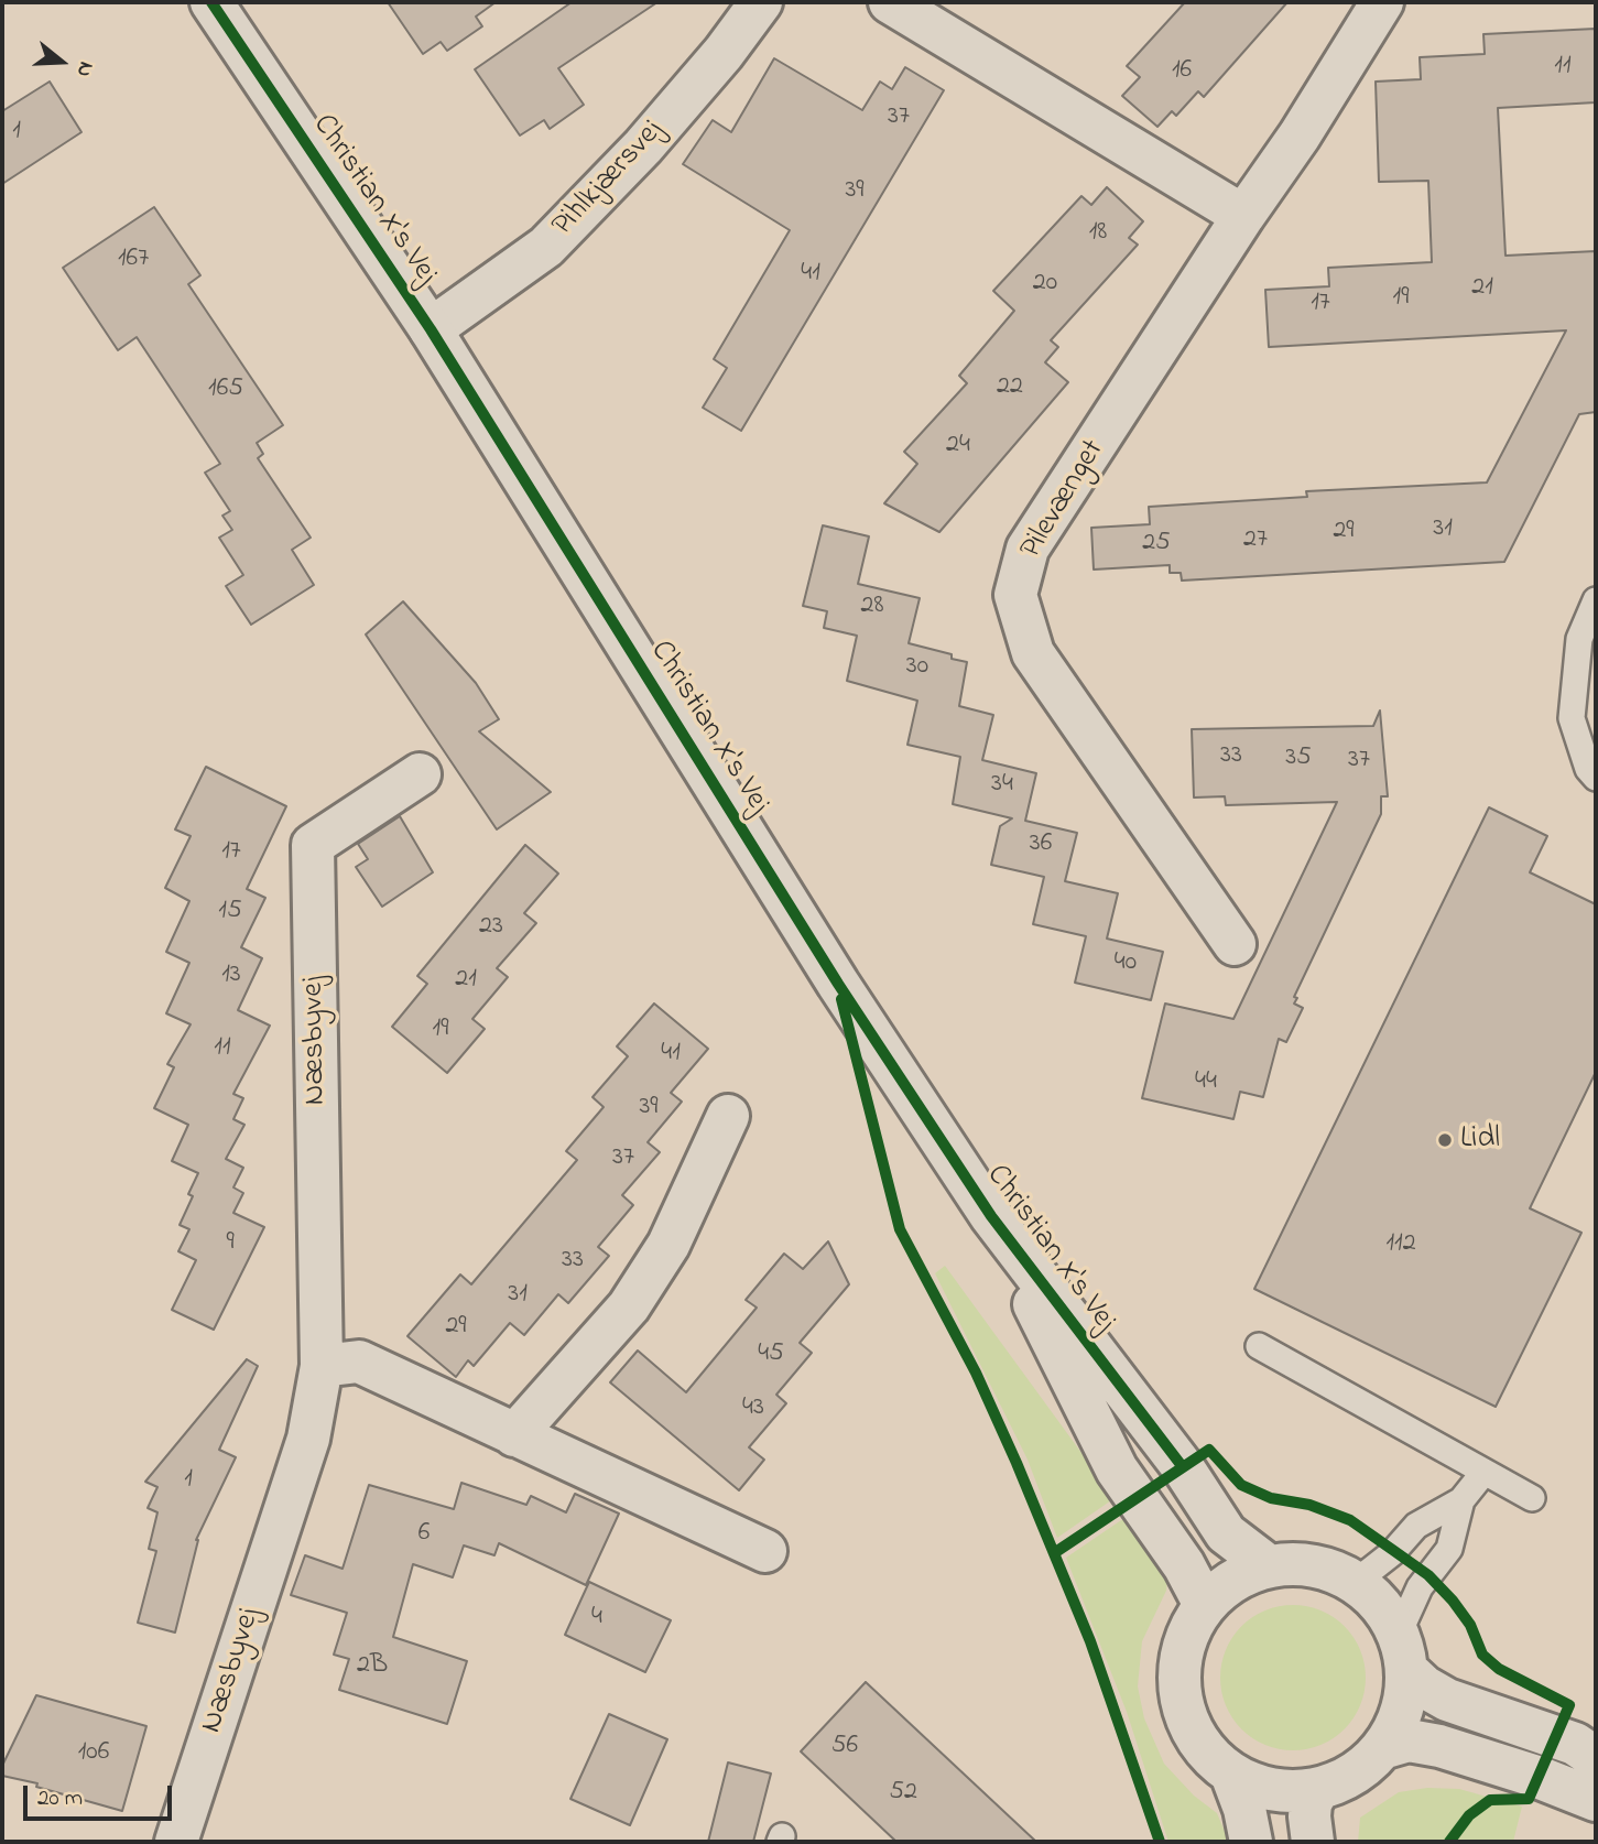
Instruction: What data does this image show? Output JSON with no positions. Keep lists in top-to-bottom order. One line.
{"streets":{"street":["Pihlkjærsvej","Christian X's Vej","Pilevænget","Næsbyvej"]},"crossings":[["Pihlkjærsvej","Christian X's Vej"]],"places":["Lidl"],"house_numbers":["11","16","37","1","39","18","167","41","20","21","19","17","22","165","24","31","29","27","25","28","30","33","35","37","34","36","17","15","23","40","13","21","19","11","41","44","39","37","9","112","33","31","29","45","43","1","6","4","2B","56","106","52"],"scale_bar":"20 m","north":"right"}
